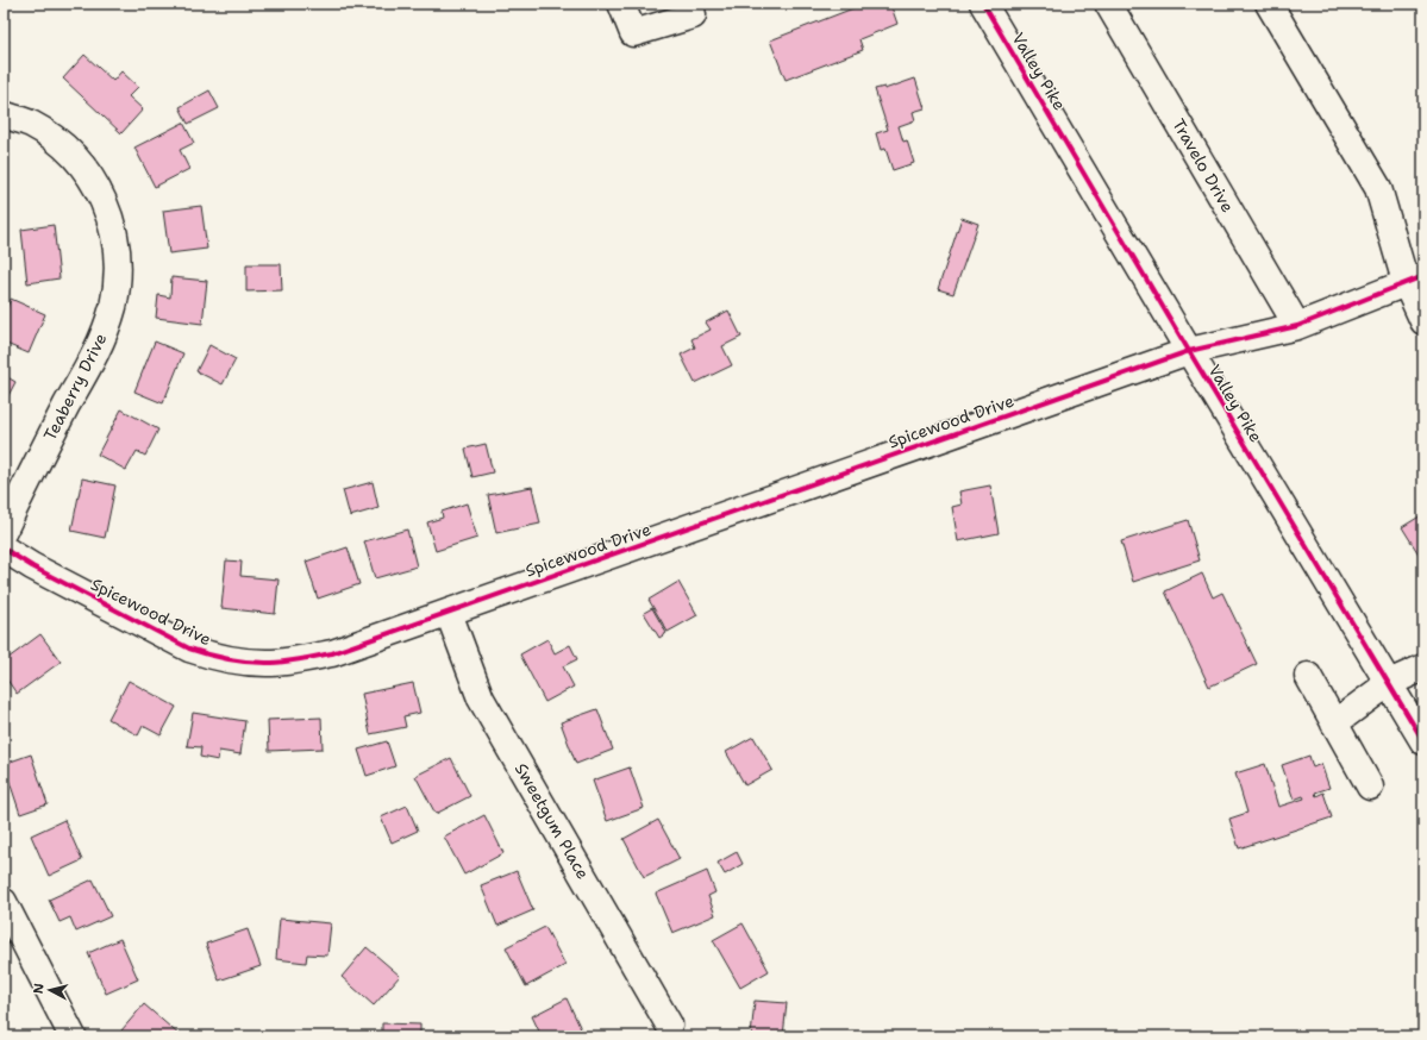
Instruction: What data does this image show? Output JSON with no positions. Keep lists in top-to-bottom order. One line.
{"streets":{"street":["Valley Pike","Travelo Drive","Teaberry Drive","Spicewood Drive","Sweetgum Place"]},"crossings":[["Valley Pike","Spicewood Drive"],["Travelo Drive","Spicewood Drive"],["Spicewood Drive","Sweetgum Place"]],"north":"left"}
